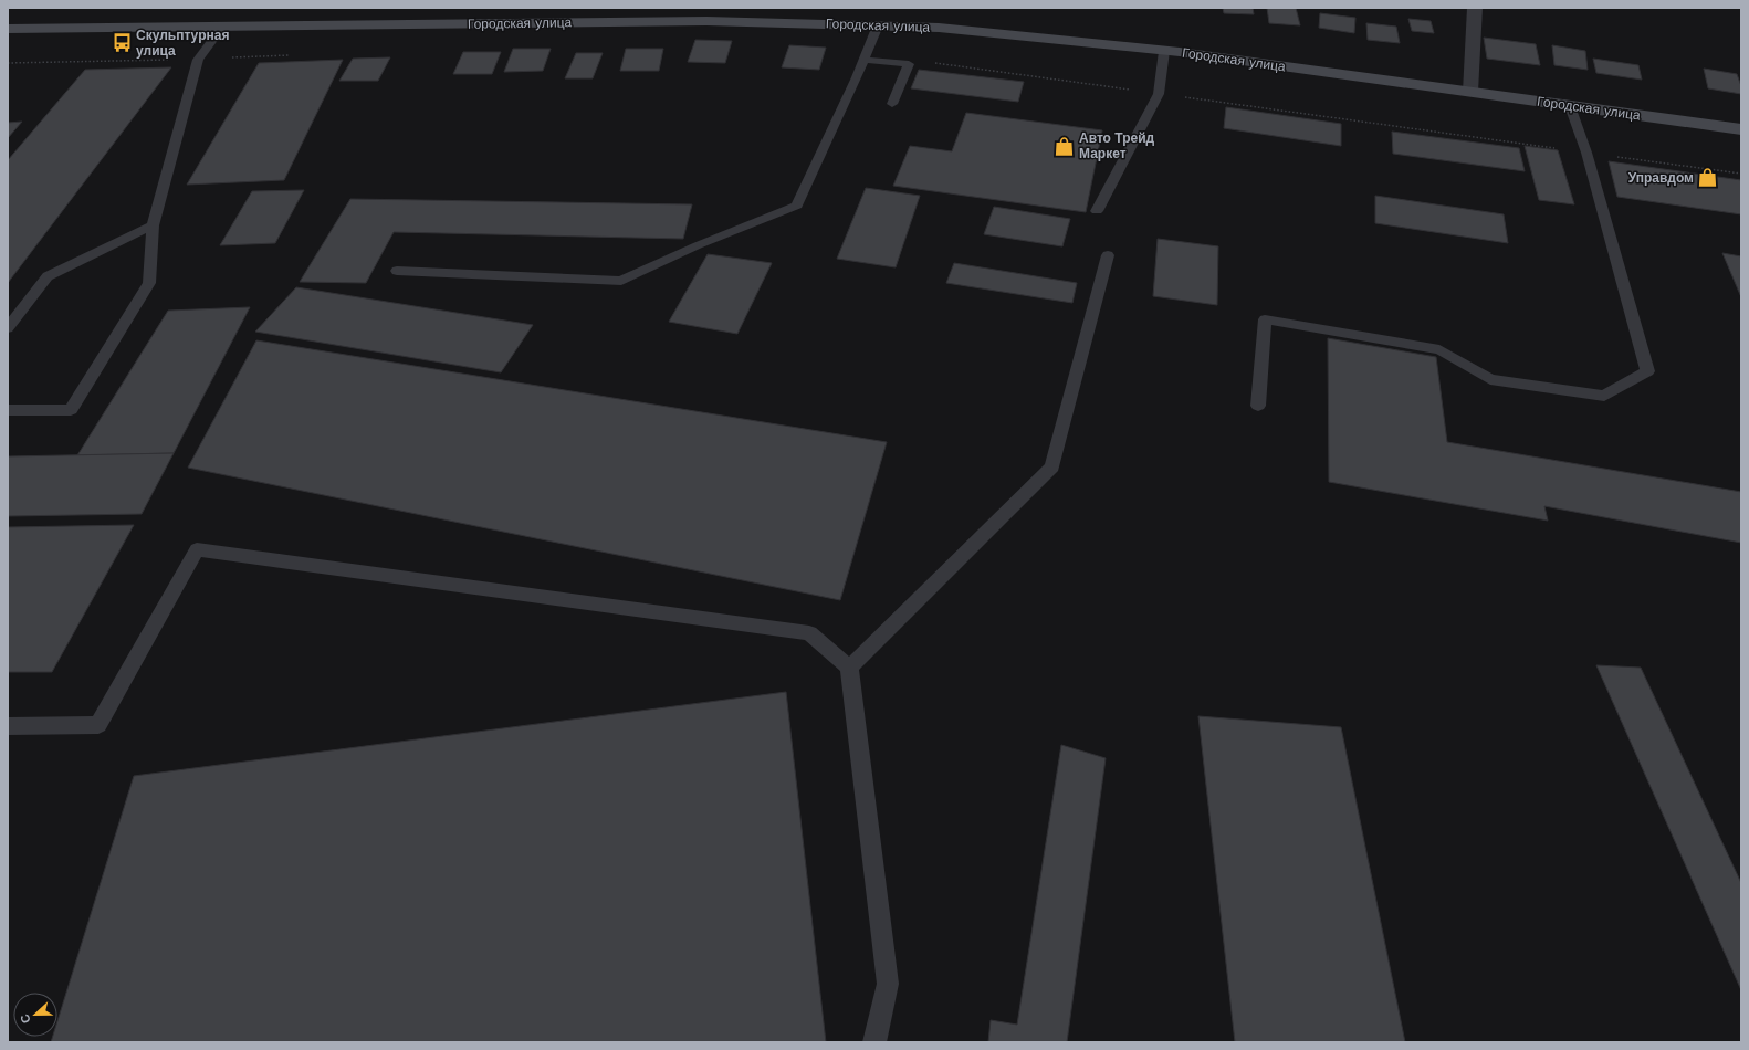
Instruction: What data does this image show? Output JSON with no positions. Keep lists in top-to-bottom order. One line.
{"streets":{"main road":["Городская улица"]},"places":{"bus stop":["Скульптурная улица"],"shop":["Авто Трейд Маркет","Управдом"]},"north":"left"}
